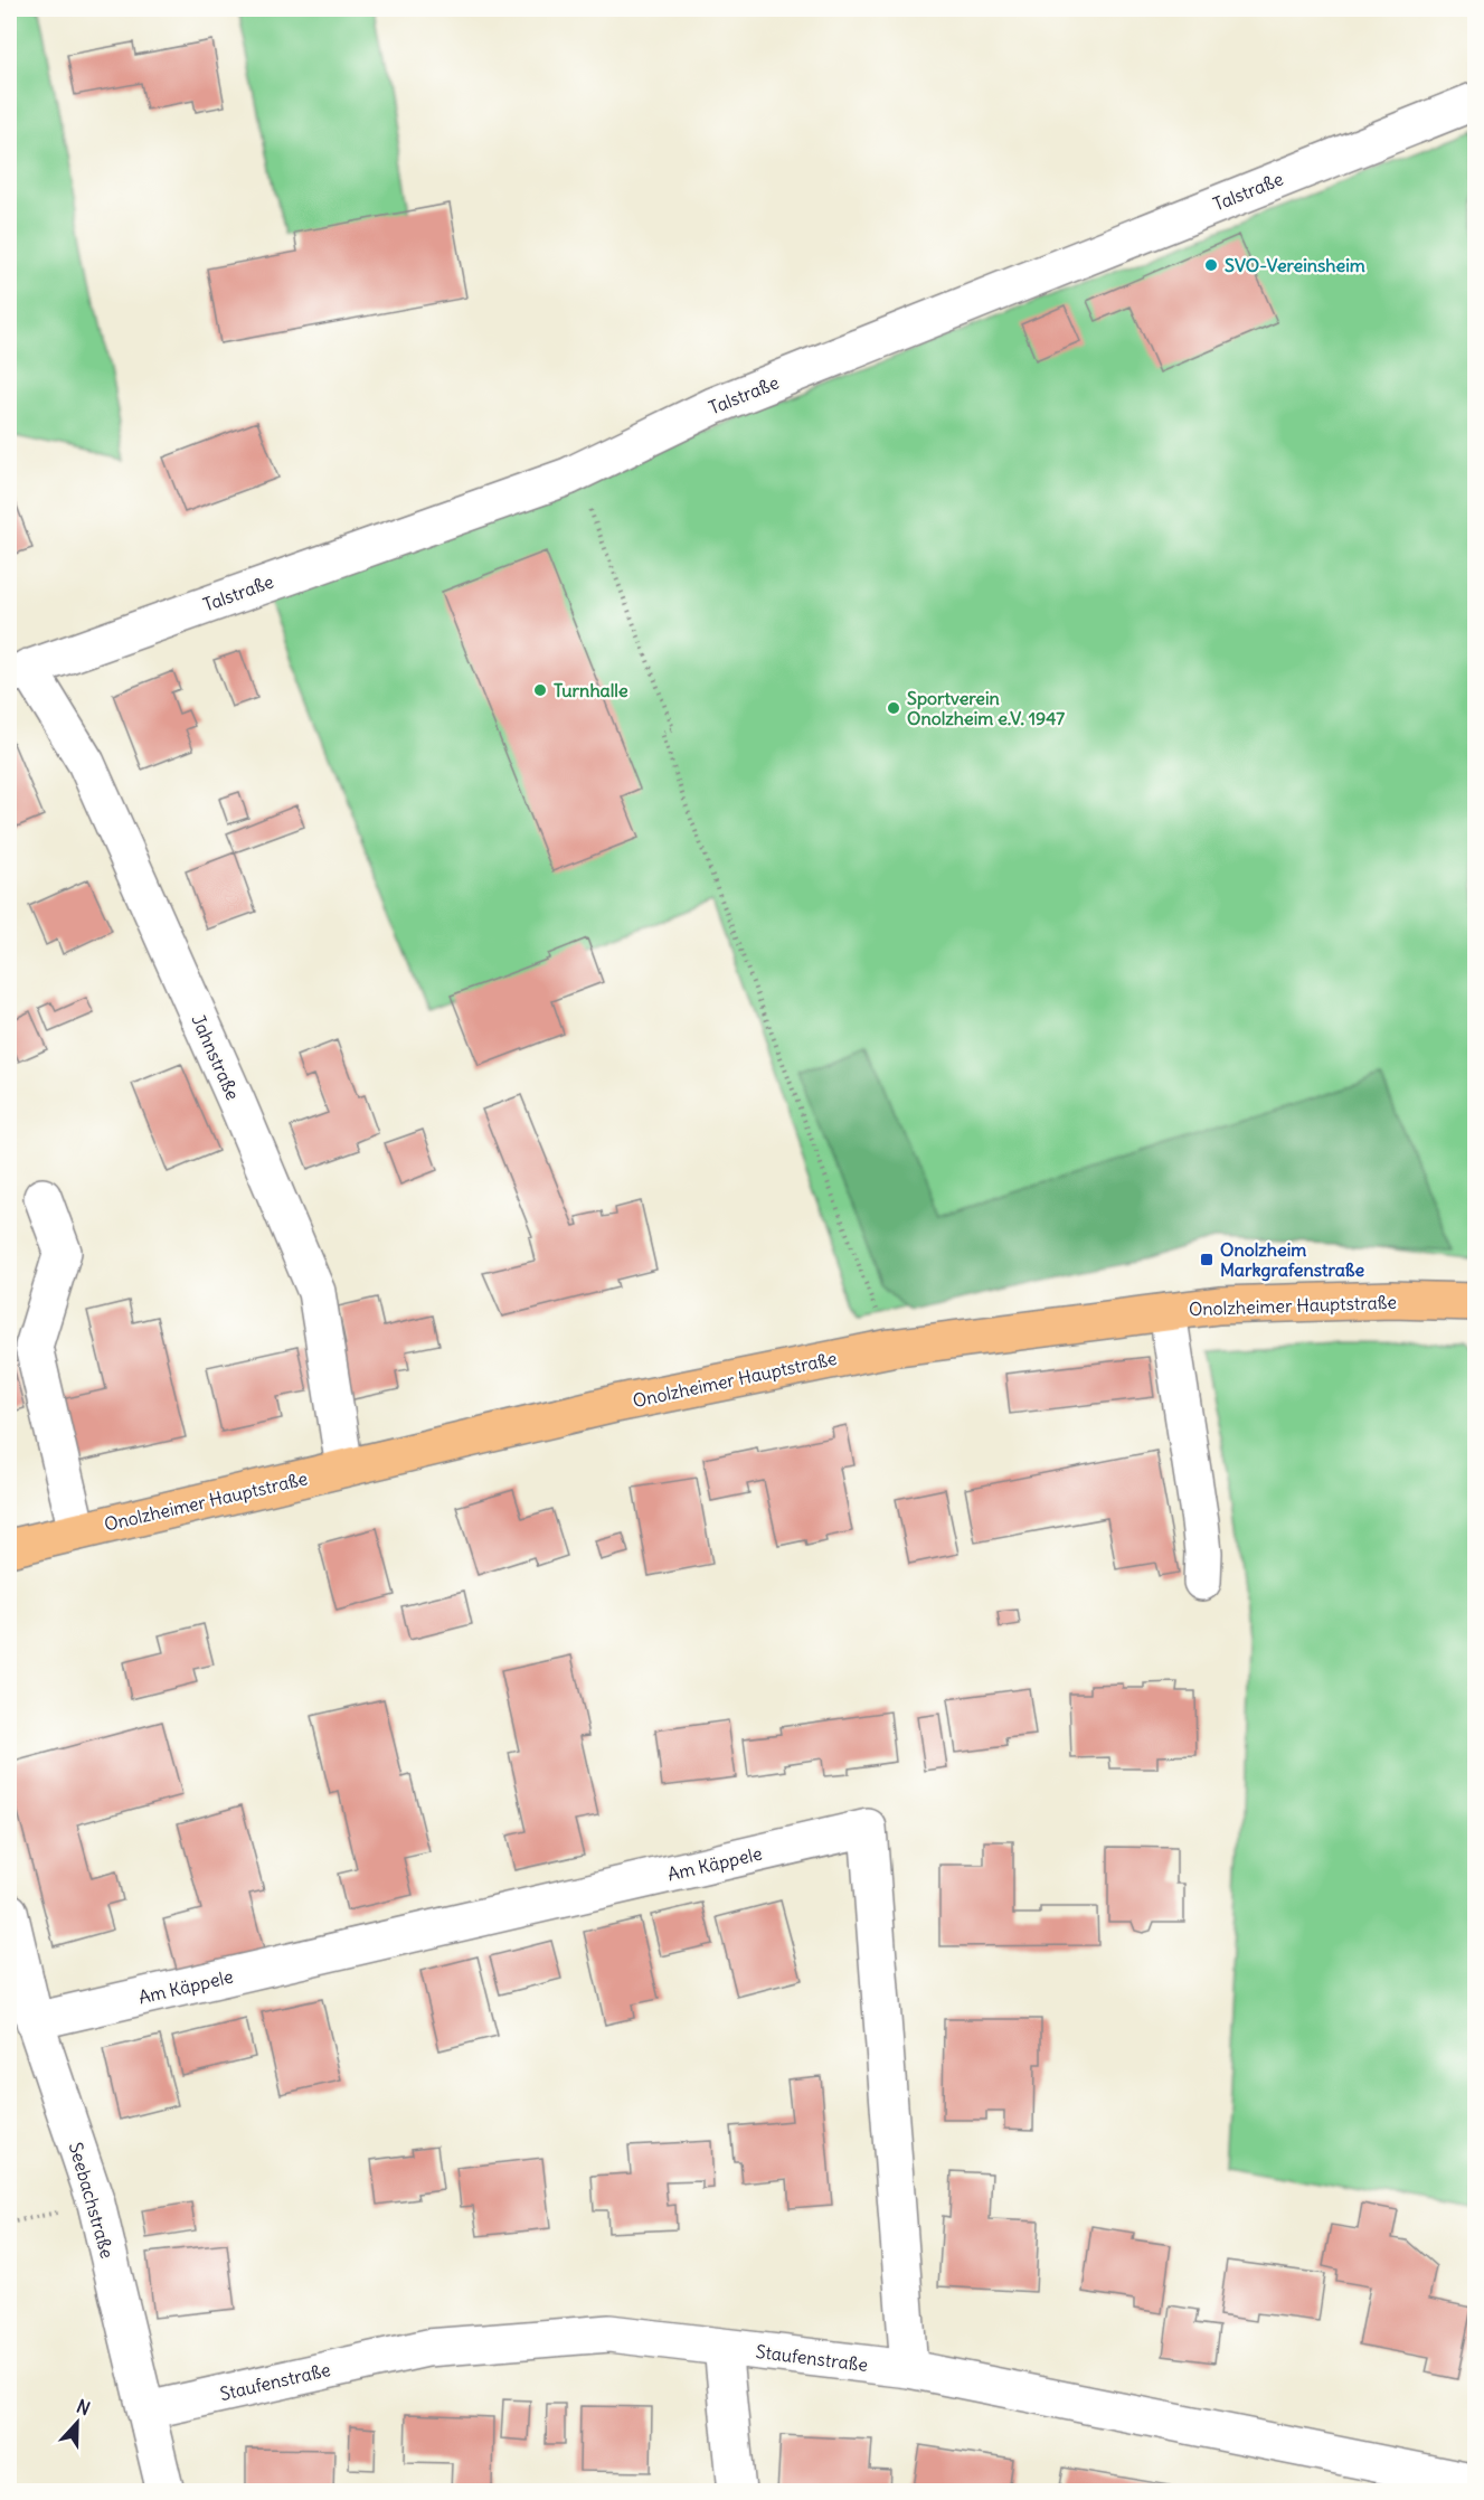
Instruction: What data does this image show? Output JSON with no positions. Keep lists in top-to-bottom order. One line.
{"streets":{"main road":["Onolzheimer Hauptstraße"],"street":["Talstraße","Jahnstraße","Am Käppele","Seebachstraße","Staufenstraße"]},"crossings":[["Talstraße","Jahnstraße"],["Jahnstraße","Onolzheimer Hauptstraße"],["Am Käppele","Seebachstraße"],["Am Käppele","Staufenstraße"],["Seebachstraße","Staufenstraße"]],"places":{"other":["SVO-Vereinsheim","Turnhalle","Sportverein Onolzheim e.V. 1947"],"transit":["Onolzheim Markgrafenstraße"]},"north":"top"}
